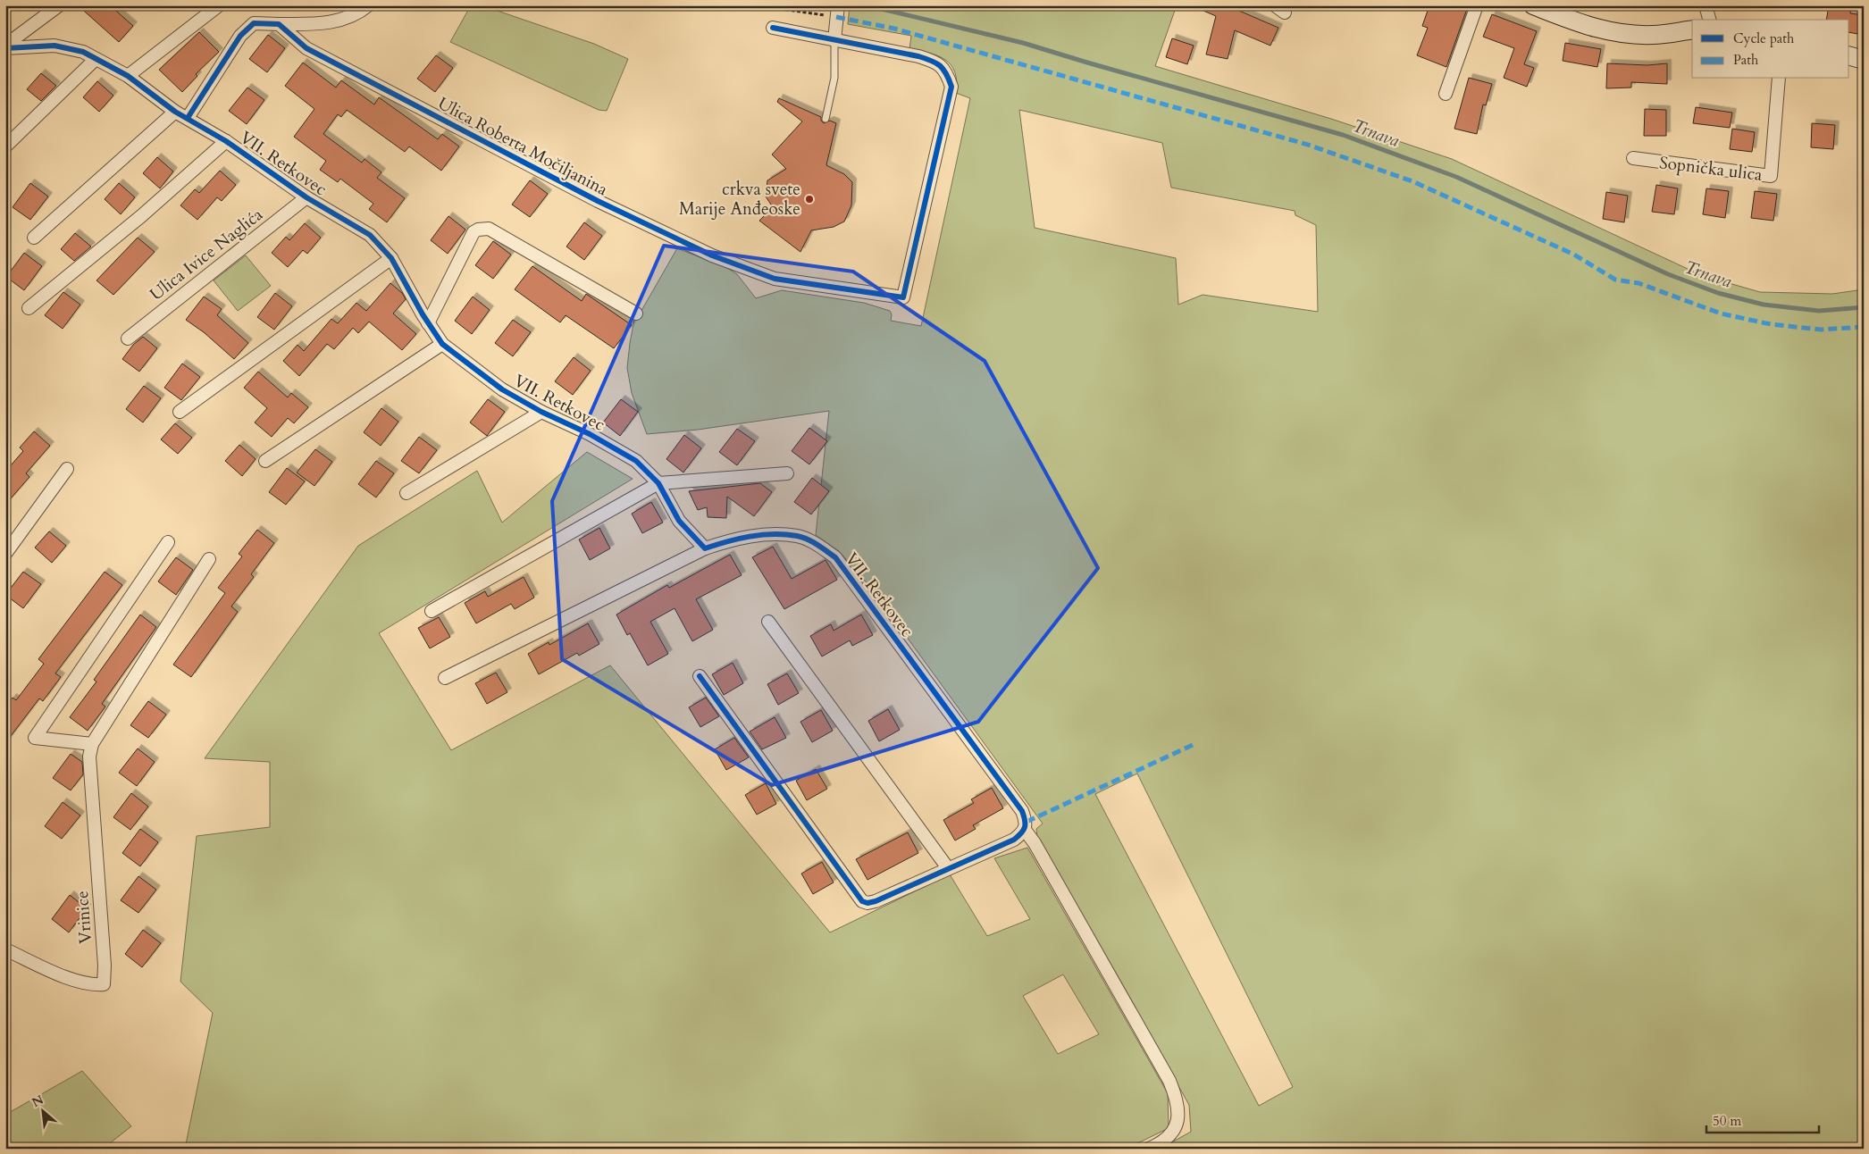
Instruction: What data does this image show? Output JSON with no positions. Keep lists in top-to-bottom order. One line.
{"streets":{"street":["Ulica Roberta Močiljanina","VII. Retkovec","Sopnička ulica","Ulica Ivice Naglića","Vrinice"]},"crossings":[["VII. Retkovec","Ulica Ivice Naglića"]],"water":["Trnava"],"places":["crkva svete Marije Anđeoske"],"legend":["Cycle path","Path"],"scale_bar":"50 m","north":"top left"}
